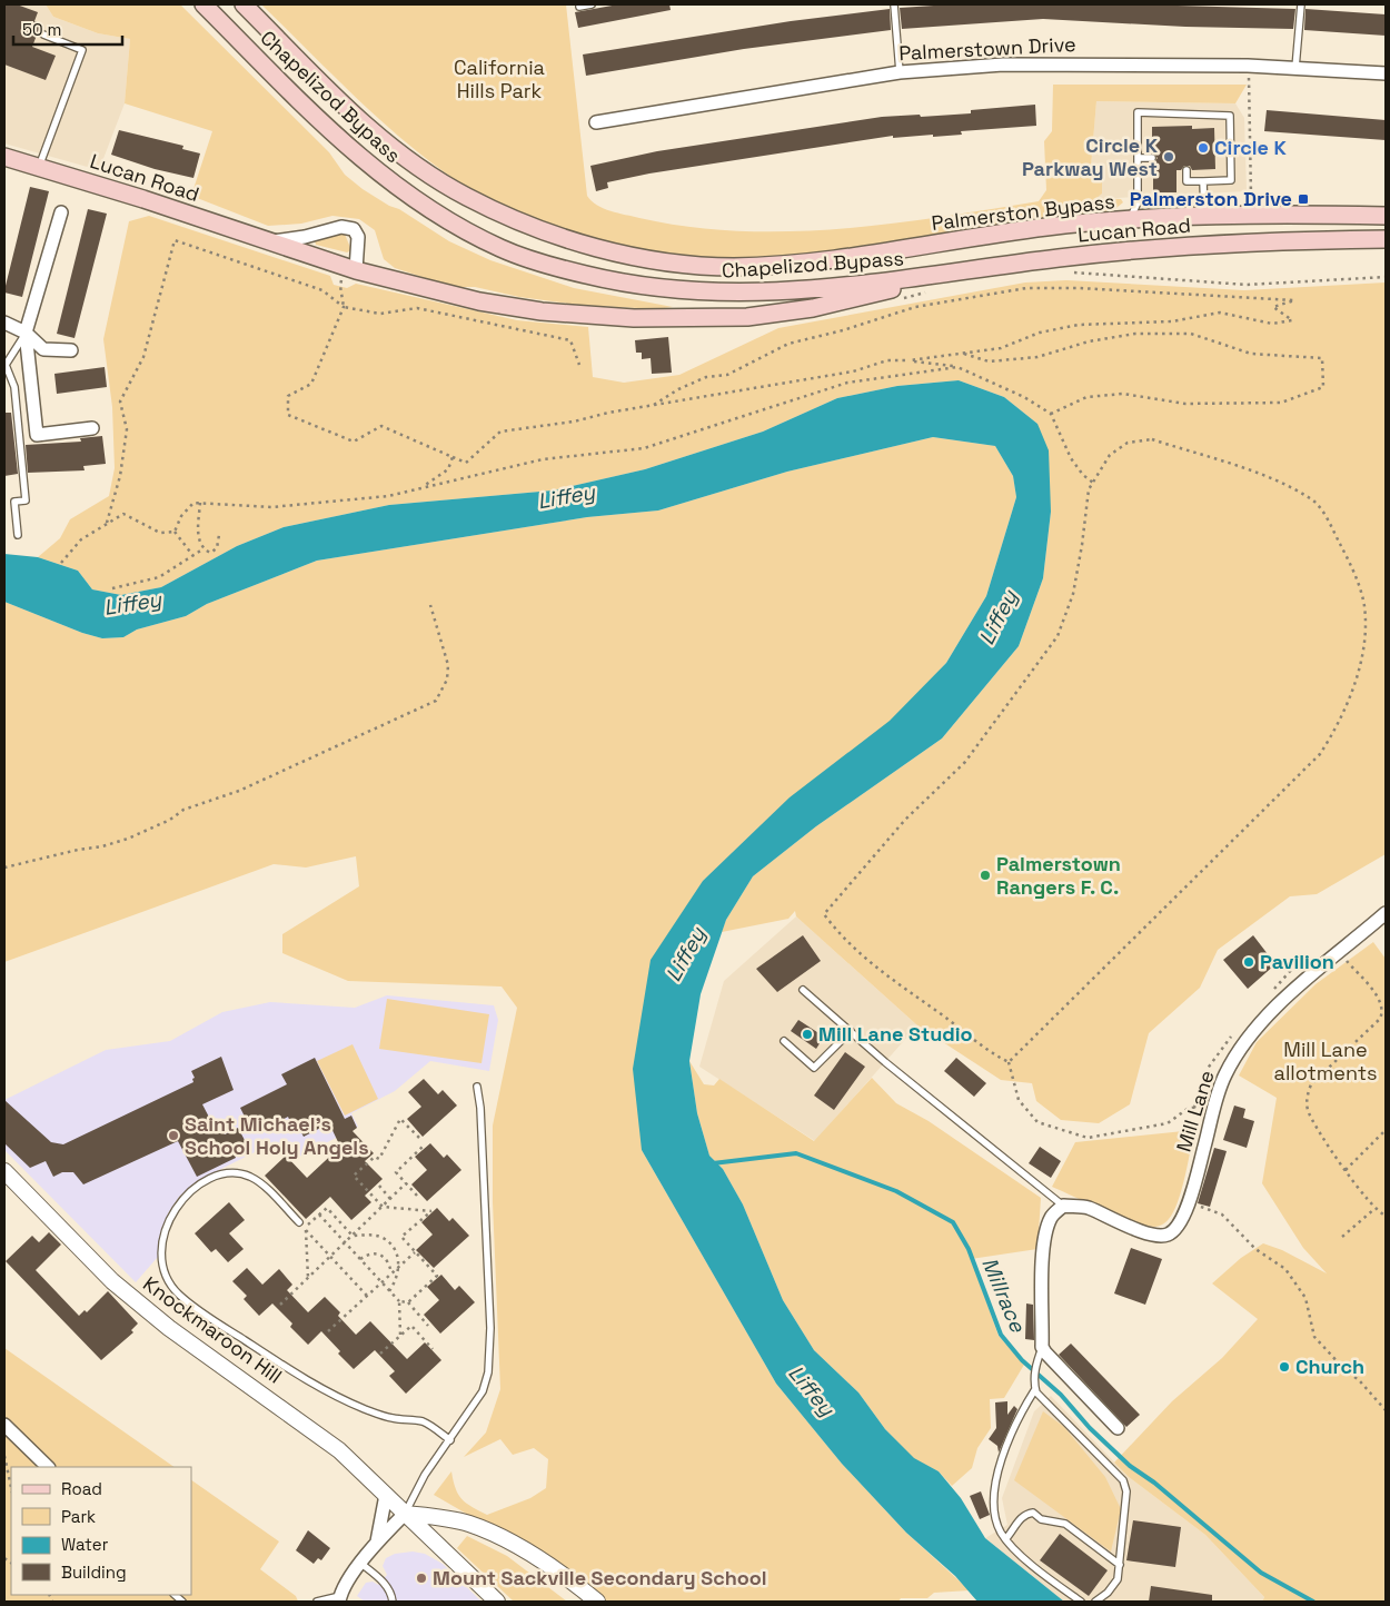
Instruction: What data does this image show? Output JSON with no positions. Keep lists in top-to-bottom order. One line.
{"streets":{"main road":["Chapelizod Bypass","Lucan Road","Palmerston Bypass"],"street":["Palmerstown Drive","Mill Lane","Knockmaroon Hill"]},"crossings":[["Chapelizod Bypass","Lucan Road"],["Chapelizod Bypass","Palmerston Bypass"]],"water":["Liffey","Millrace"],"parks":["California Hills Park","Mill Lane allotments"],"places":{"other":["Circle K","Circle K Parkway West","Palmerstown Rangers F. C.","Pavilion","Mill Lane Studio","Saint Michael's School Holy Angels","Church","Mount Sackville Secondary School"],"transit":["Palmerston Drive"]},"legend":["Road","Park","Water","Building"],"scale_bar":"50 m"}
